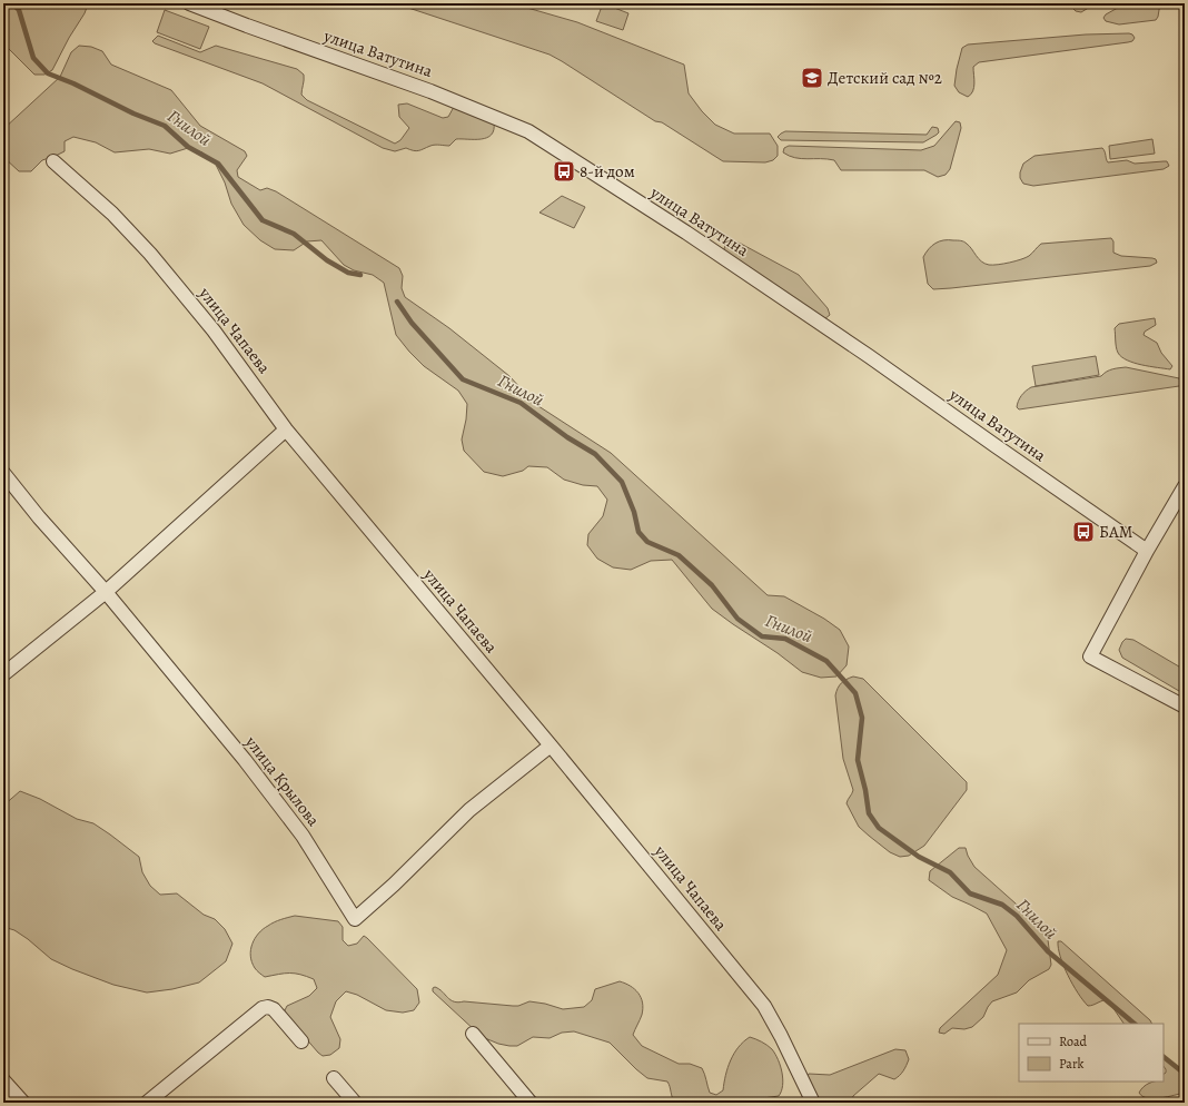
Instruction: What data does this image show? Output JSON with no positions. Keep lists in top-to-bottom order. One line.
{"streets":{"street":["улица Ватутина","улица Чапаева","улица Крылова"]},"crossings":[["улица Чапаева","улица Крылова"]],"water":["Гнилой"],"places":{"school or university":["Детский сад №2"],"bus stop":["8-й дом","БАМ"]},"legend":["Road","Park"]}
